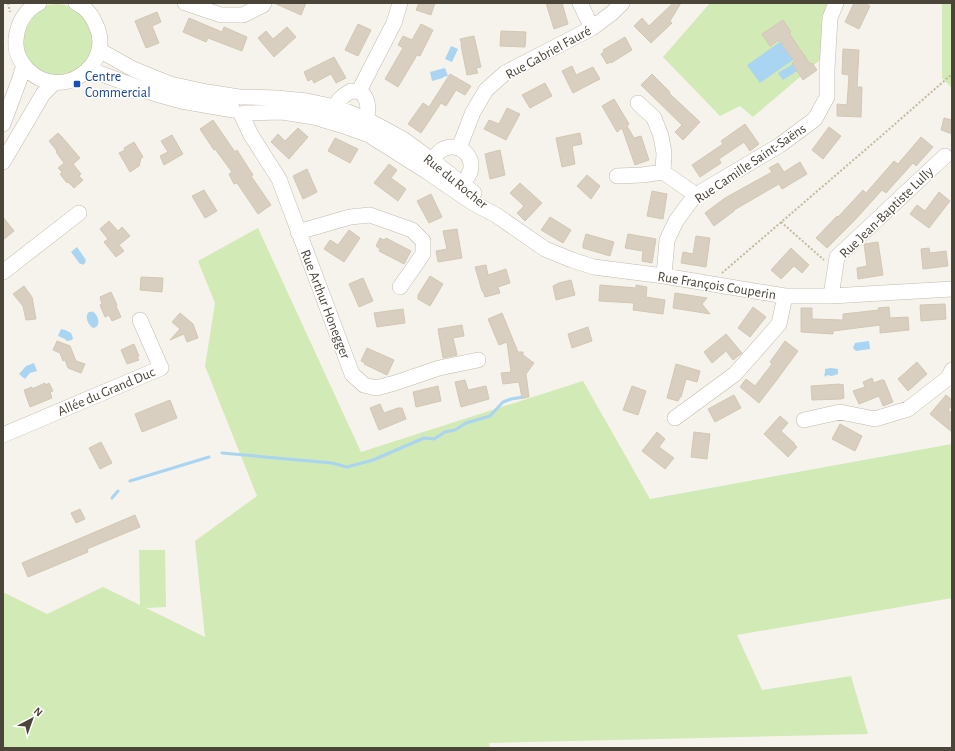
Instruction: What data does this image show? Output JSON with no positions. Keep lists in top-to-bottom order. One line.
{"streets":{"street":["Rue Gabriel Fauré","Rue Camille Saint-Saëns","Rue du Rocher","Rue Jean-Baptiste Lully","Rue François Couperin","Rue Arthur Honegger","Allée du Grand Duc"]},"crossings":[["Rue Gabriel Fauré","Rue du Rocher"],["Rue Camille Saint-Saëns","Rue François Couperin"],["Rue du Rocher","Rue François Couperin"],["Rue du Rocher","Rue Arthur Honegger"],["Rue Jean-Baptiste Lully","Rue François Couperin"]],"places":{"transit":["Centre Commercial"]},"north":"top right"}
